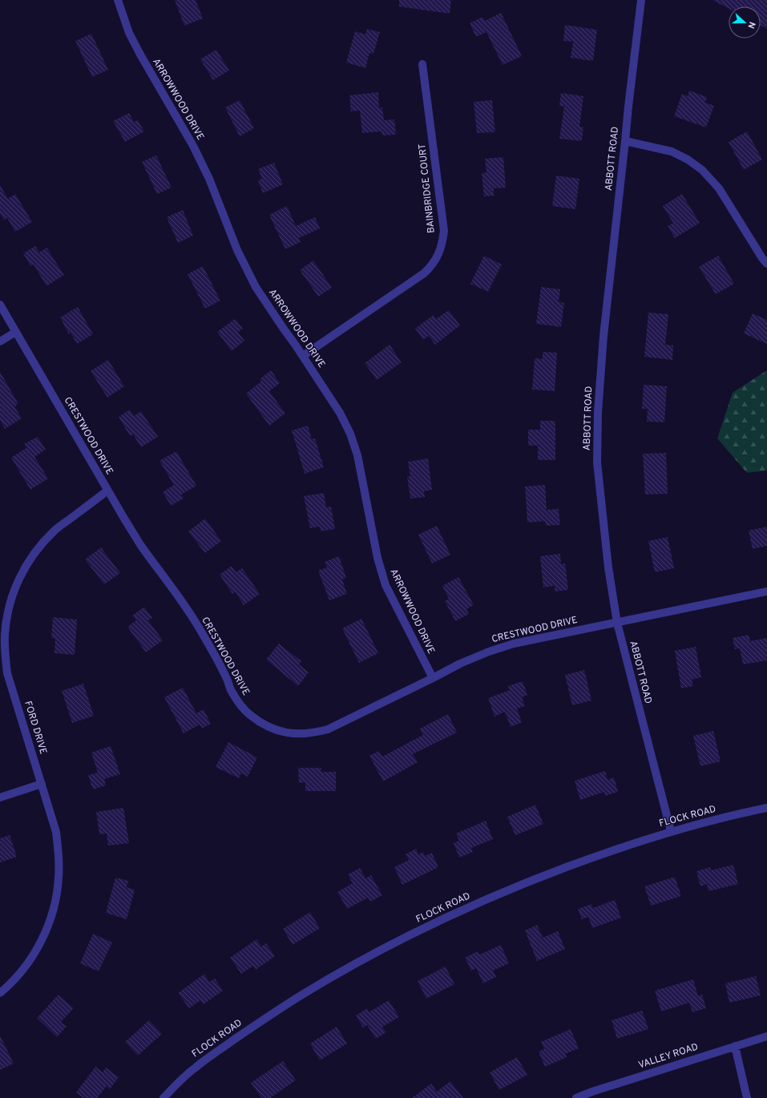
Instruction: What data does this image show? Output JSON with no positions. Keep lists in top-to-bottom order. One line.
{"streets":{"street":["ARROWWOOD DRIVE","ABBOTT ROAD","BAINBRIDGE COURT","CRESTWOOD DRIVE","FORD DRIVE","FLOCK ROAD","VALLEY ROAD"]},"crossings":[["ARROWWOOD DRIVE","BAINBRIDGE COURT"],["ARROWWOOD DRIVE","CRESTWOOD DRIVE"],["ABBOTT ROAD","CRESTWOOD DRIVE"],["ABBOTT ROAD","FLOCK ROAD"],["CRESTWOOD DRIVE","FORD DRIVE"]],"north":"right"}
